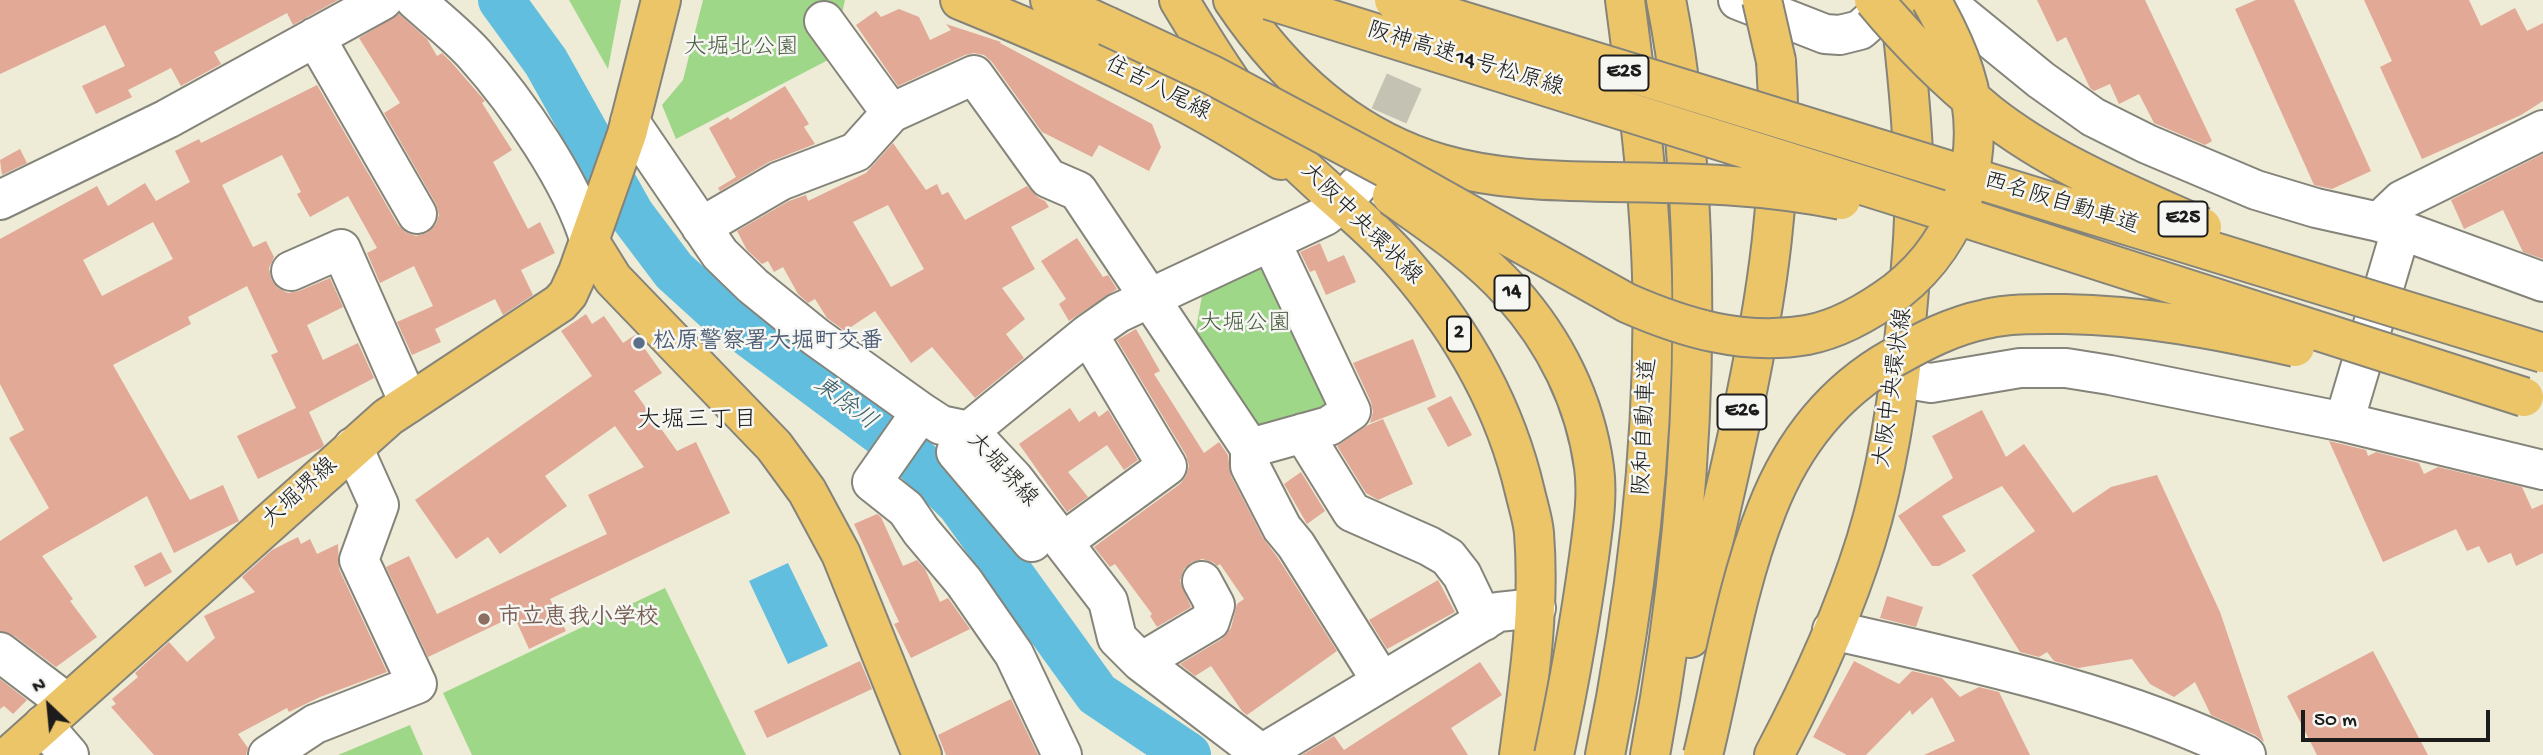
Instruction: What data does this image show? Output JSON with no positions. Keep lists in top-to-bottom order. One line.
{"streets":{"main road":["阪神高速14号松原線","E25","住吉八尾線","西名阪自動車道","大阪中央環状線","14","2","E26","阪和自動車道","大堀堺線"]},"crossings":[["阪神高速14号松原線","E25"],["阪神高速14号松原線","西名阪自動車道"],["阪神高速14号松原線","E26"],["阪神高速14号松原線","阪和自動車道"],["E25","西名阪自動車道"],["E25","E26"],["E25","阪和自動車道"],["住吉八尾線","大阪中央環状線"],["西名阪自動車道","E26"],["西名阪自動車道","阪和自動車道"],["E26","阪和自動車道"]],"districts":["大堀三丁目"],"water":["東除川"],"parks":["大堀北公園","大堀公園"],"places":["松原警察署大堀町交番","市立恵我小学校"],"scale_bar":"50 m","north":"top left"}
